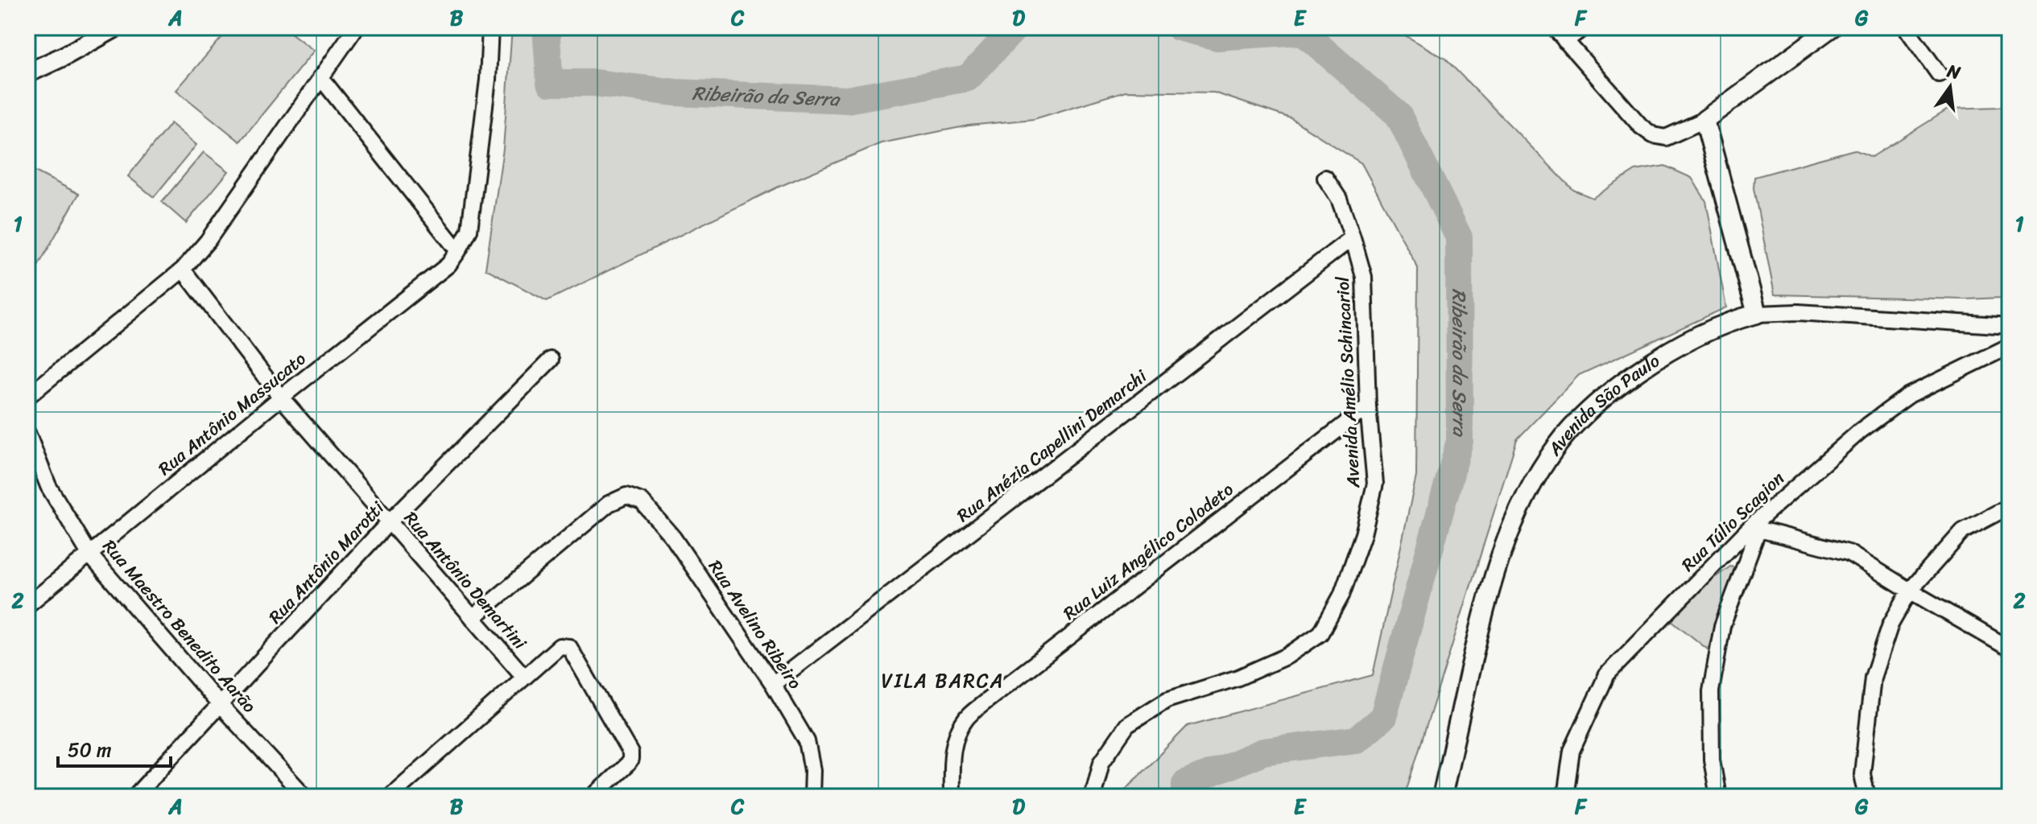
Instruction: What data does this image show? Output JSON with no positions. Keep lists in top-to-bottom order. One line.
{"streets":{"street":["Avenida Amélio Schincariol","Avenida São Paulo","Rua Antônio Massucato","Rua Anézia Capellini Demarchi","Rua Túlio Scagion","Rua Luiz Angélico Colodeto","Rua Antônio Marotti","Rua Antônio Demartini","Rua Avelino Ribeiro","Rua Maestro Benedito Aarão"]},"crossings":[["Avenida Amélio Schincariol","Rua Anézia Capellini Demarchi"],["Avenida Amélio Schincariol","Rua Luiz Angélico Colodeto"],["Rua Antônio Massucato","Rua Antônio Demartini"],["Rua Antônio Massucato","Rua Maestro Benedito Aarão"],["Rua Anézia Capellini Demarchi","Rua Avelino Ribeiro"],["Rua Antônio Marotti","Rua Antônio Demartini"],["Rua Antônio Marotti","Rua Maestro Benedito Aarão"],["Rua Antônio Demartini","Rua Avelino Ribeiro"]],"districts":["VILA BARCA"],"water":["Ribeirão da Serra"],"scale_bar":"50 m","north":"top","grid":{"columns":["A","B","C","D","E","F","G"],"rows":["1","2"]}}
